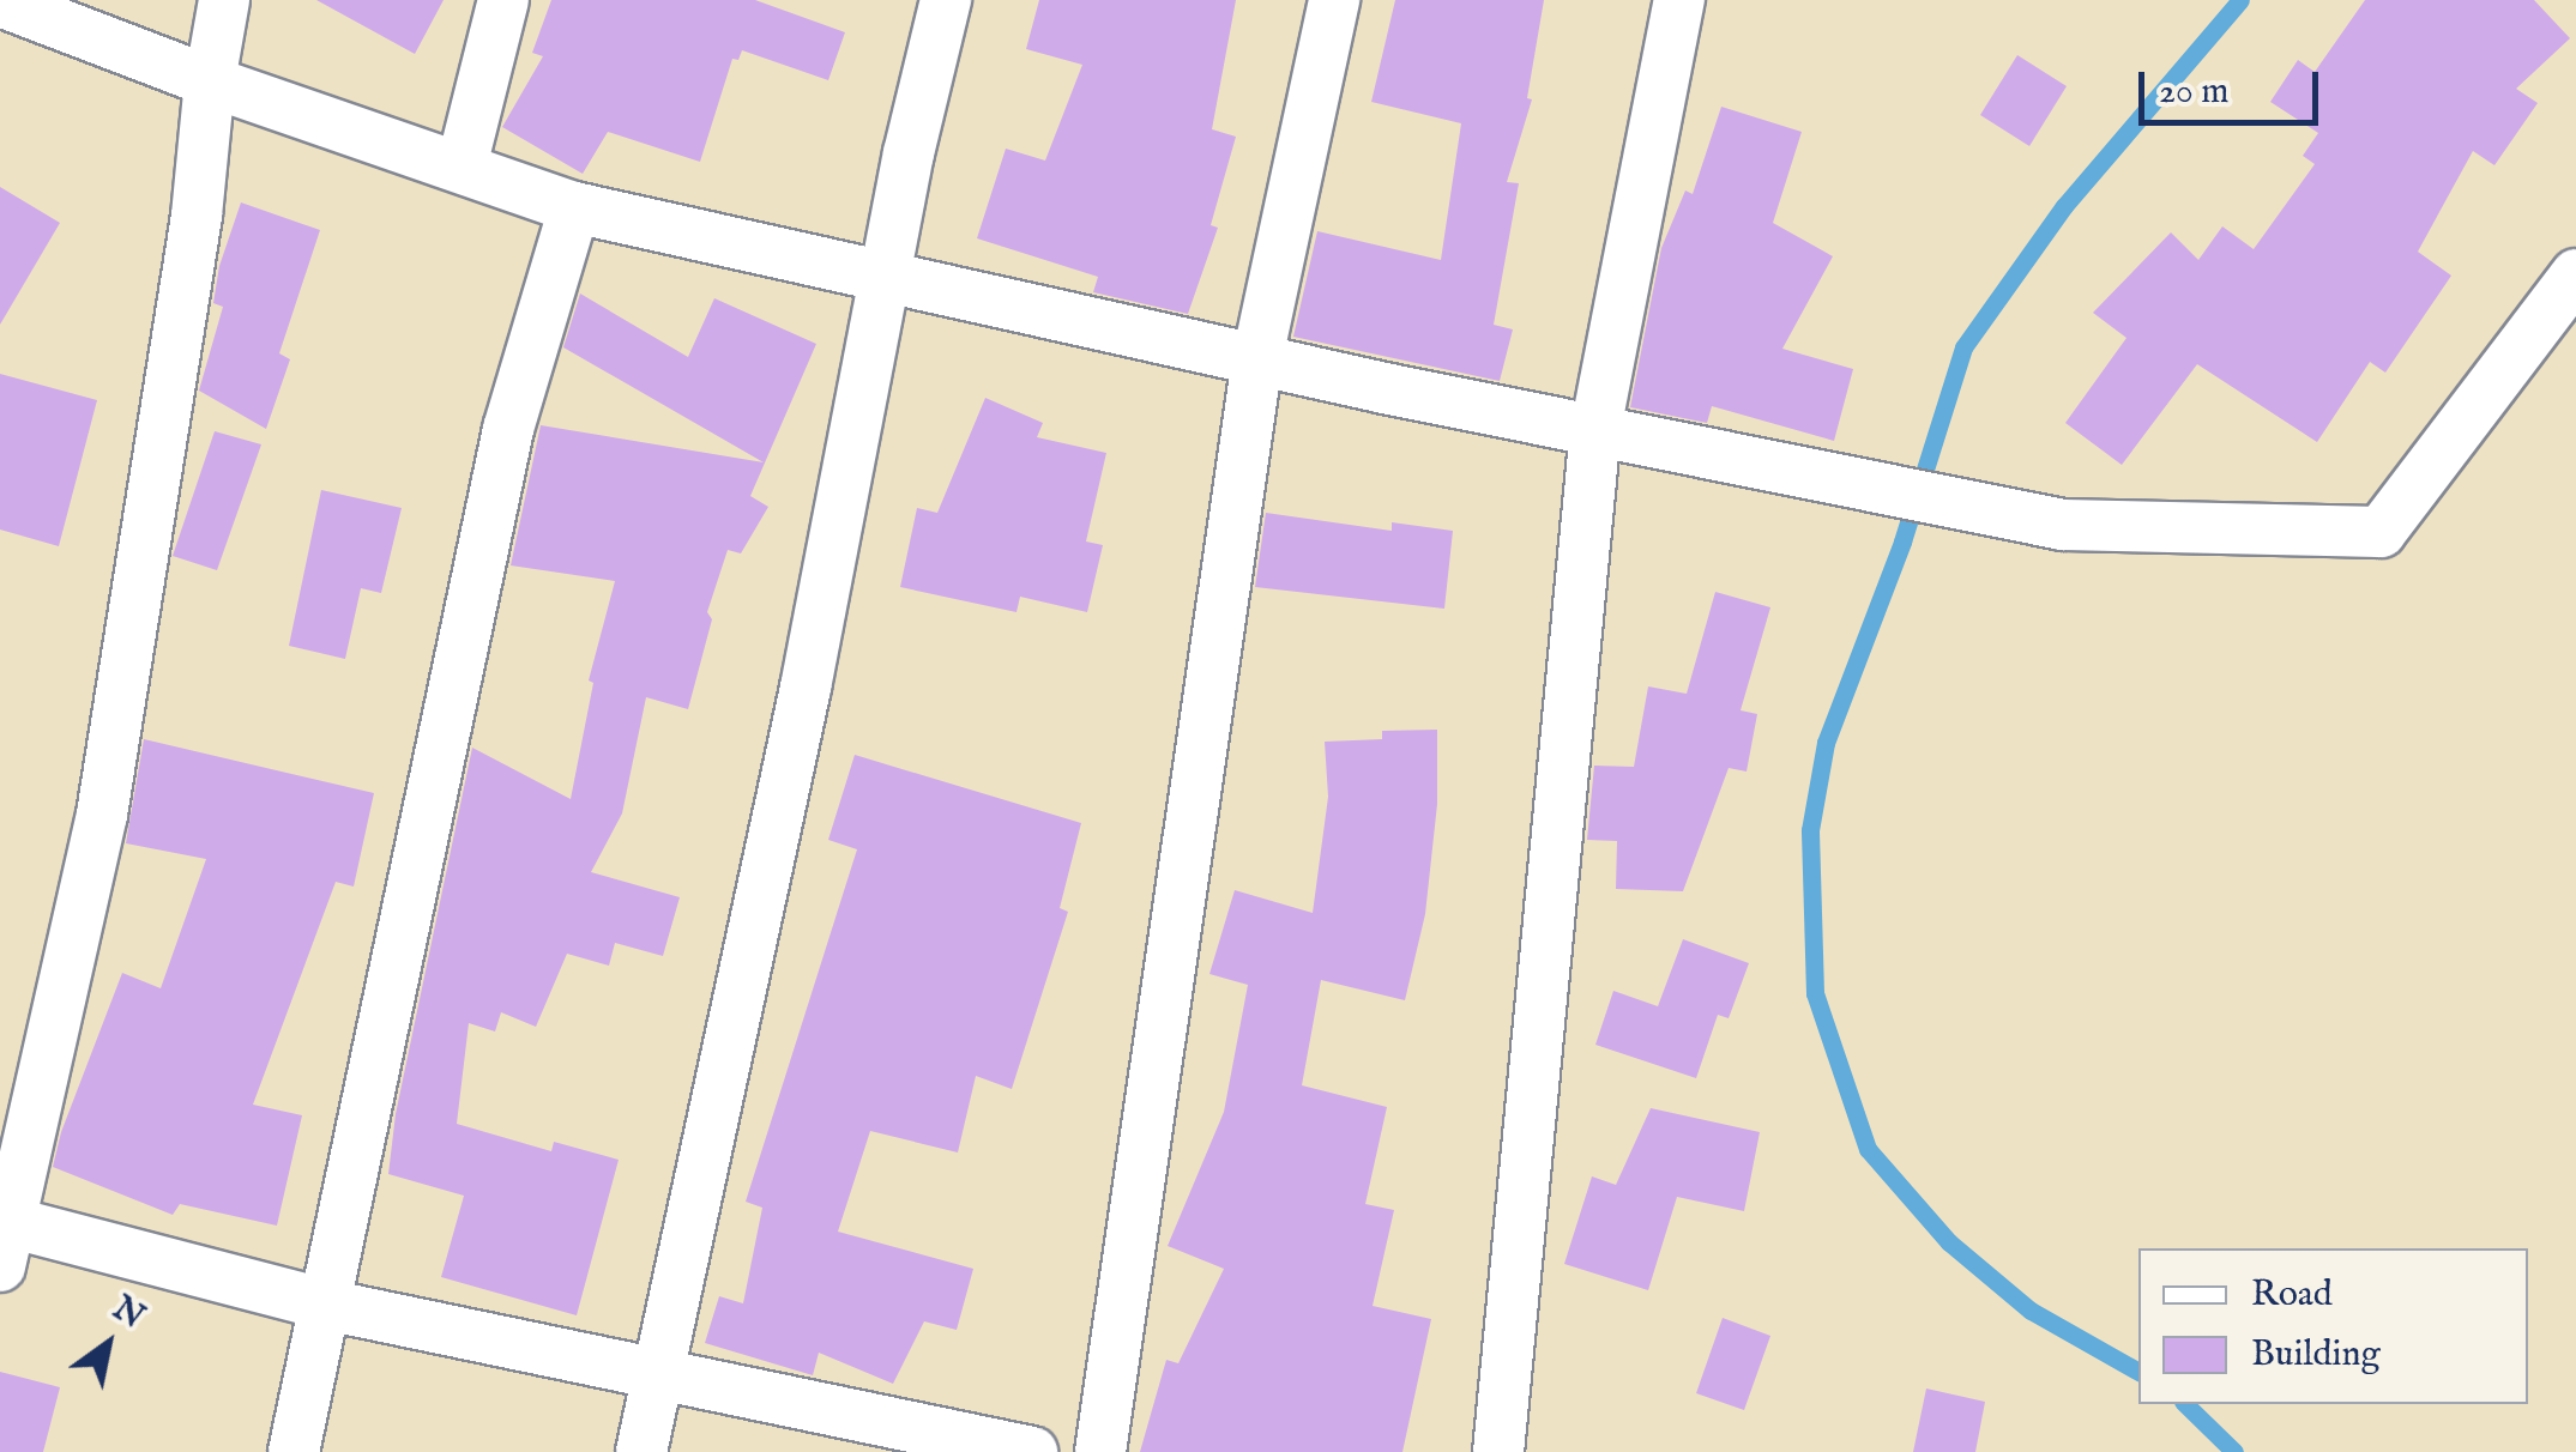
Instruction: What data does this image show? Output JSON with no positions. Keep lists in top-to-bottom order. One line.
{"legend":["Road","Building"],"scale_bar":"20 m","north":"top right"}
